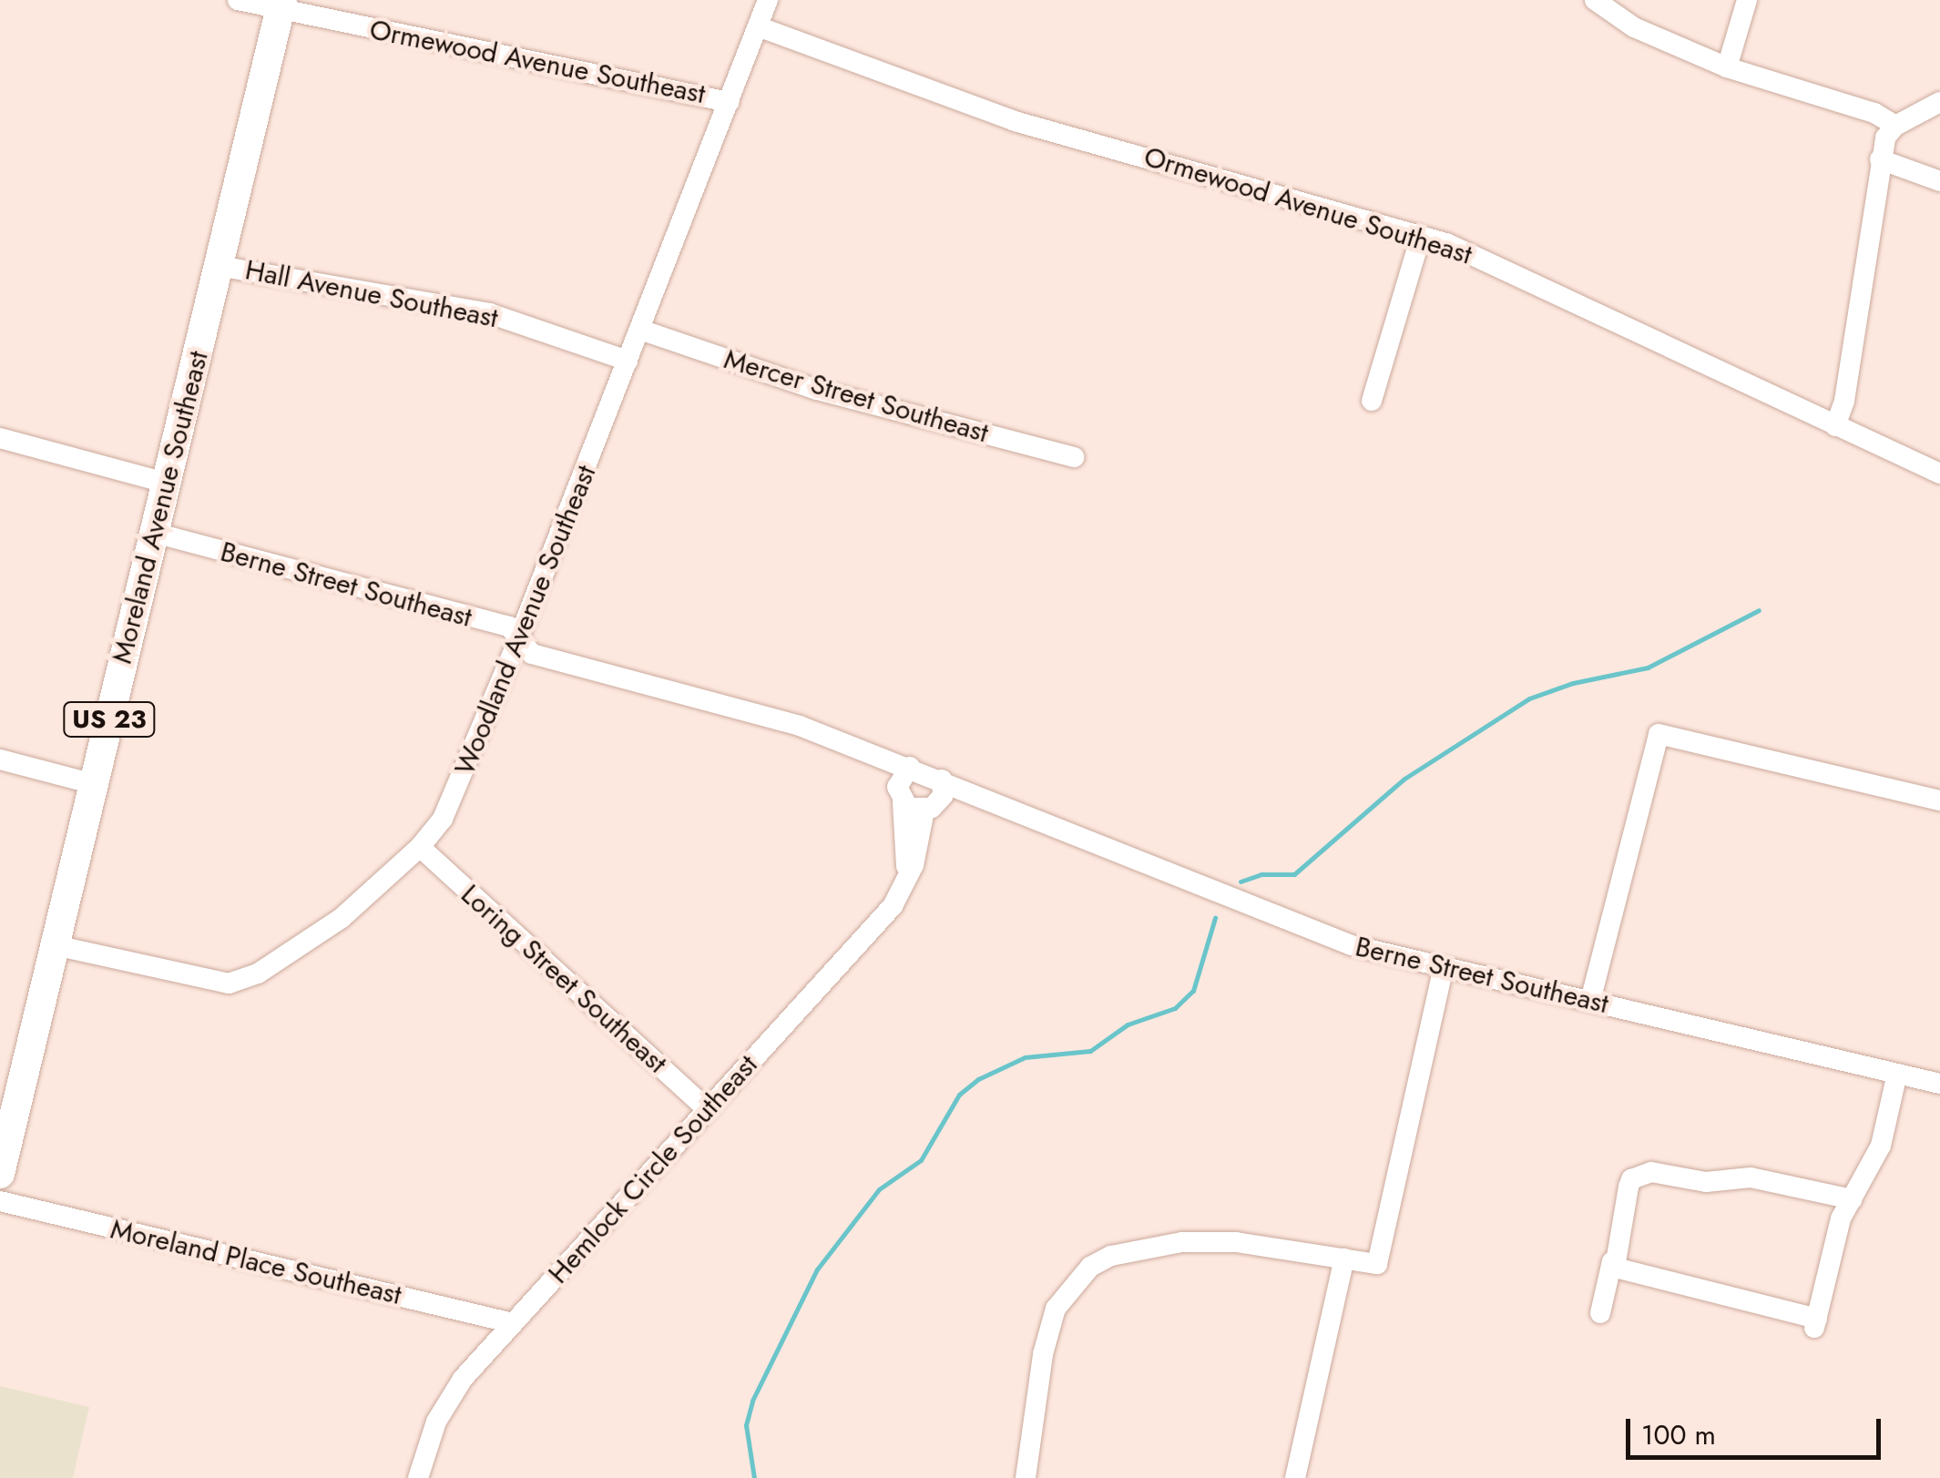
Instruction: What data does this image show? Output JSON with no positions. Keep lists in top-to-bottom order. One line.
{"streets":{"highway":["Moreland Avenue Southeast","US 23"],"street":["Ormewood Avenue Southeast","Hall Avenue Southeast","Mercer Street Southeast","Berne Street Southeast","Woodland Avenue Southeast","Loring Street Southeast","Hemlock Circle Southeast","Moreland Place Southeast"]},"crossings":[["Ormewood Avenue Southeast","Moreland Avenue Southeast"],["Ormewood Avenue Southeast","Woodland Avenue Southeast"],["Hall Avenue Southeast","Moreland Avenue Southeast"],["Hall Avenue Southeast","Woodland Avenue Southeast"],["Mercer Street Southeast","Woodland Avenue Southeast"],["Moreland Avenue Southeast","Berne Street Southeast"],["Moreland Avenue Southeast","Woodland Avenue Southeast"],["Berne Street Southeast","Woodland Avenue Southeast"],["Berne Street Southeast","Hemlock Circle Southeast"],["Woodland Avenue Southeast","Loring Street Southeast"],["Loring Street Southeast","Hemlock Circle Southeast"],["Hemlock Circle Southeast","Moreland Place Southeast"]],"scale_bar":"100 m"}
